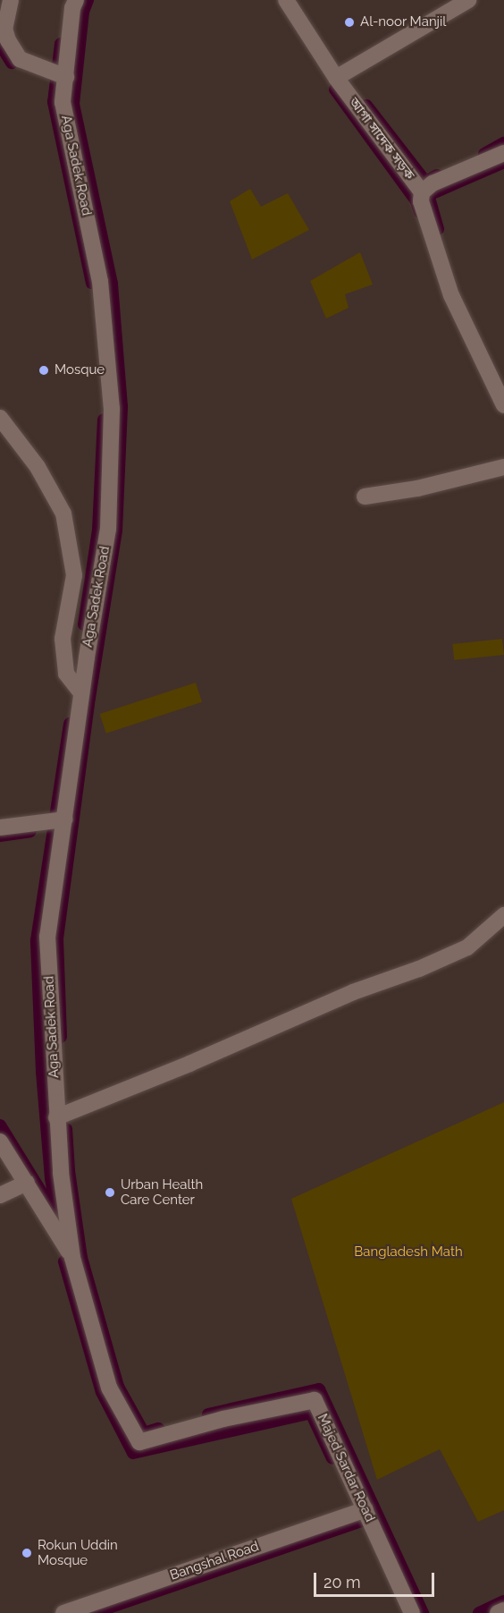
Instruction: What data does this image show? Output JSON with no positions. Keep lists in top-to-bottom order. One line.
{"streets":{"street":["আগা সাদেক সড়ক","Aga Sadek Road","Majed Sardar Road","Bangshal Road"]},"crossings":[["Aga Sadek Road","Majed Sardar Road"],["Majed Sardar Road","Bangshal Road"]],"parks":["Bangladesh Math"],"places":["Al-noor Manjil","Mosque","Urban Health Care Center","Rokun Uddin Mosque"],"scale_bar":"20 m"}
